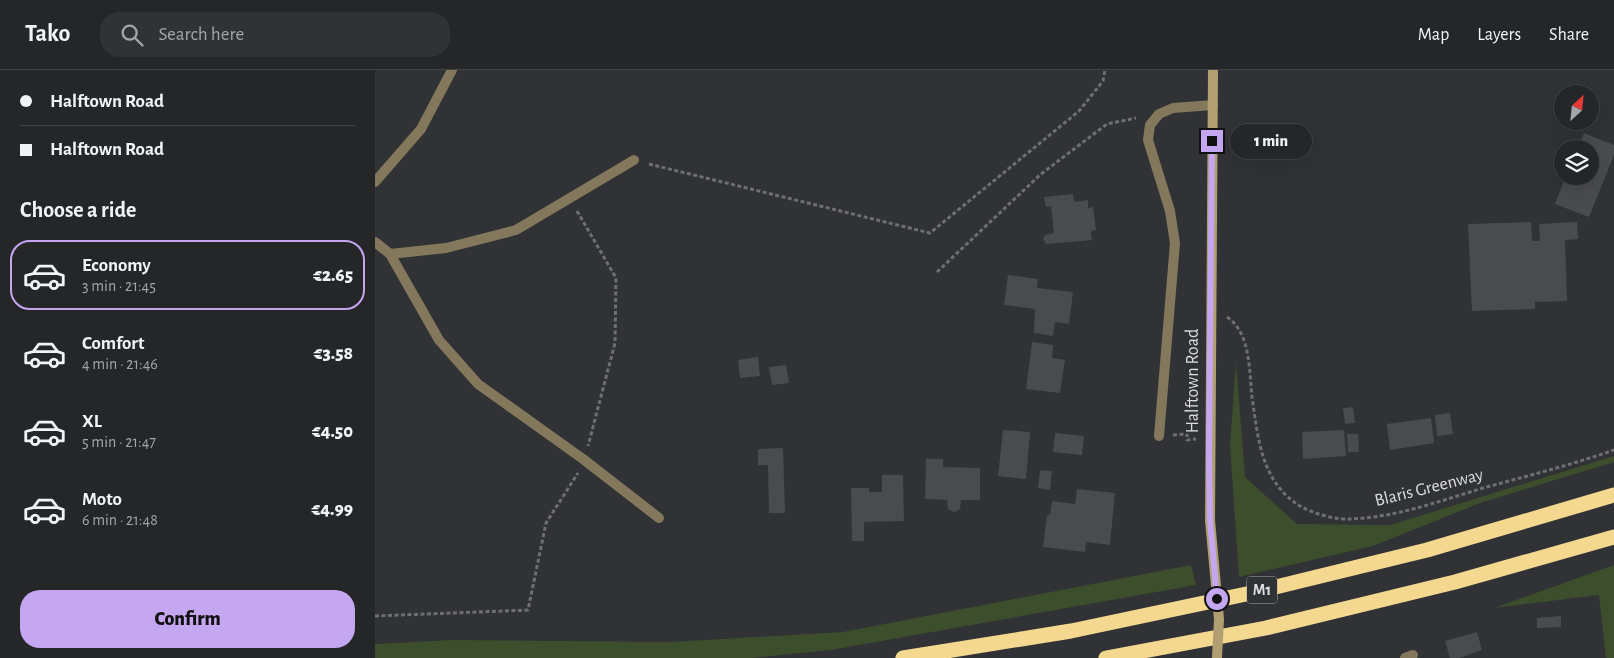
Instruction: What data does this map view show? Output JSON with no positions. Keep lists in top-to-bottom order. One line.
{"streets":{"highway":["M1"],"street":["Halftown Road"],"path":["Blaris Greenway"]},"crossings":[["Halftown Road","Blaris Greenway"]],"north":"top right","page":{"header":"Tako","search":"Search here","nav":["Map","Layers","Share"],"banner":["Halftown Road","Halftown Road"],"bubble":"1 min","heading":"Choose a ride","list":[{"name":"Economy","note":"3 min · 21:45","value":"€2.65"},{"name":"Comfort","note":"4 min · 21:46","value":"€3.58"},{"name":"XL","note":"5 min · 21:47","value":"€4.50"},{"name":"Moto","note":"6 min · 21:48","value":"€4.99"}],"buttons":"Confirm"}}
